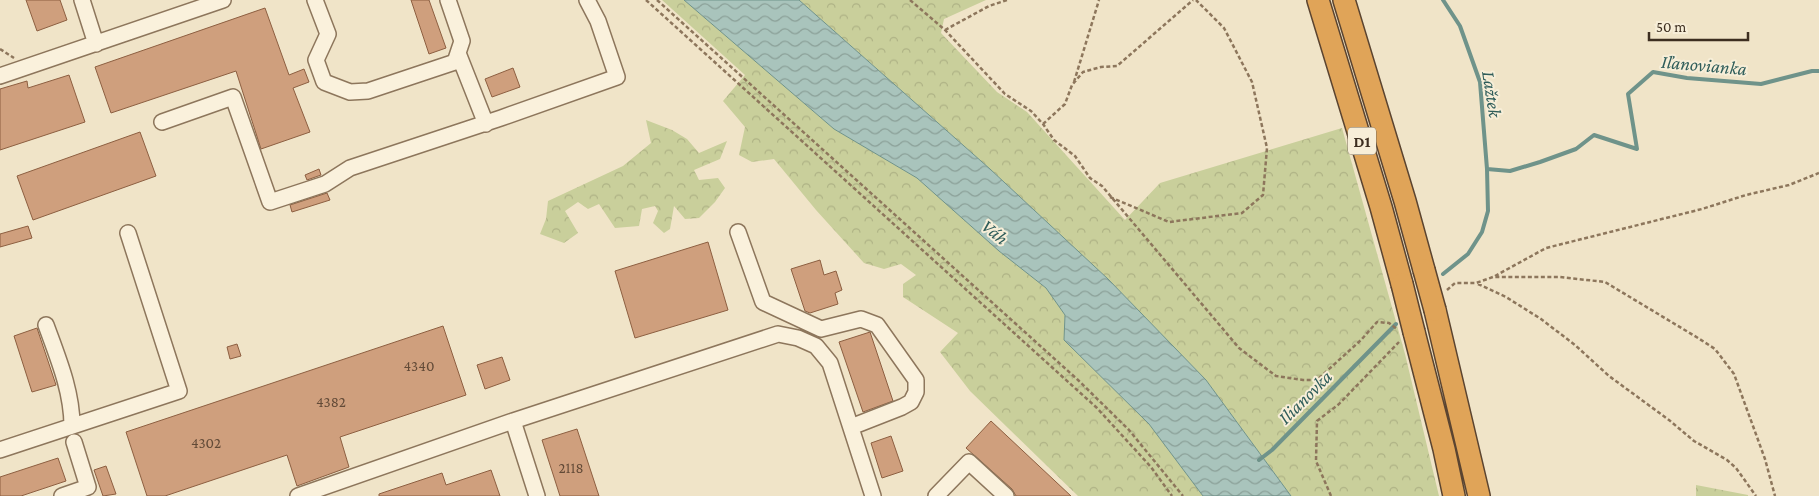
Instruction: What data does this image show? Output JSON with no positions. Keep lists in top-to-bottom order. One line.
{"streets":{"highway":["D1"]},"water":["Iľanovianka","Lažtek","Váh","Ilianovka"],"house_numbers":["4340","4382","4302","2118"],"scale_bar":"50 m"}
